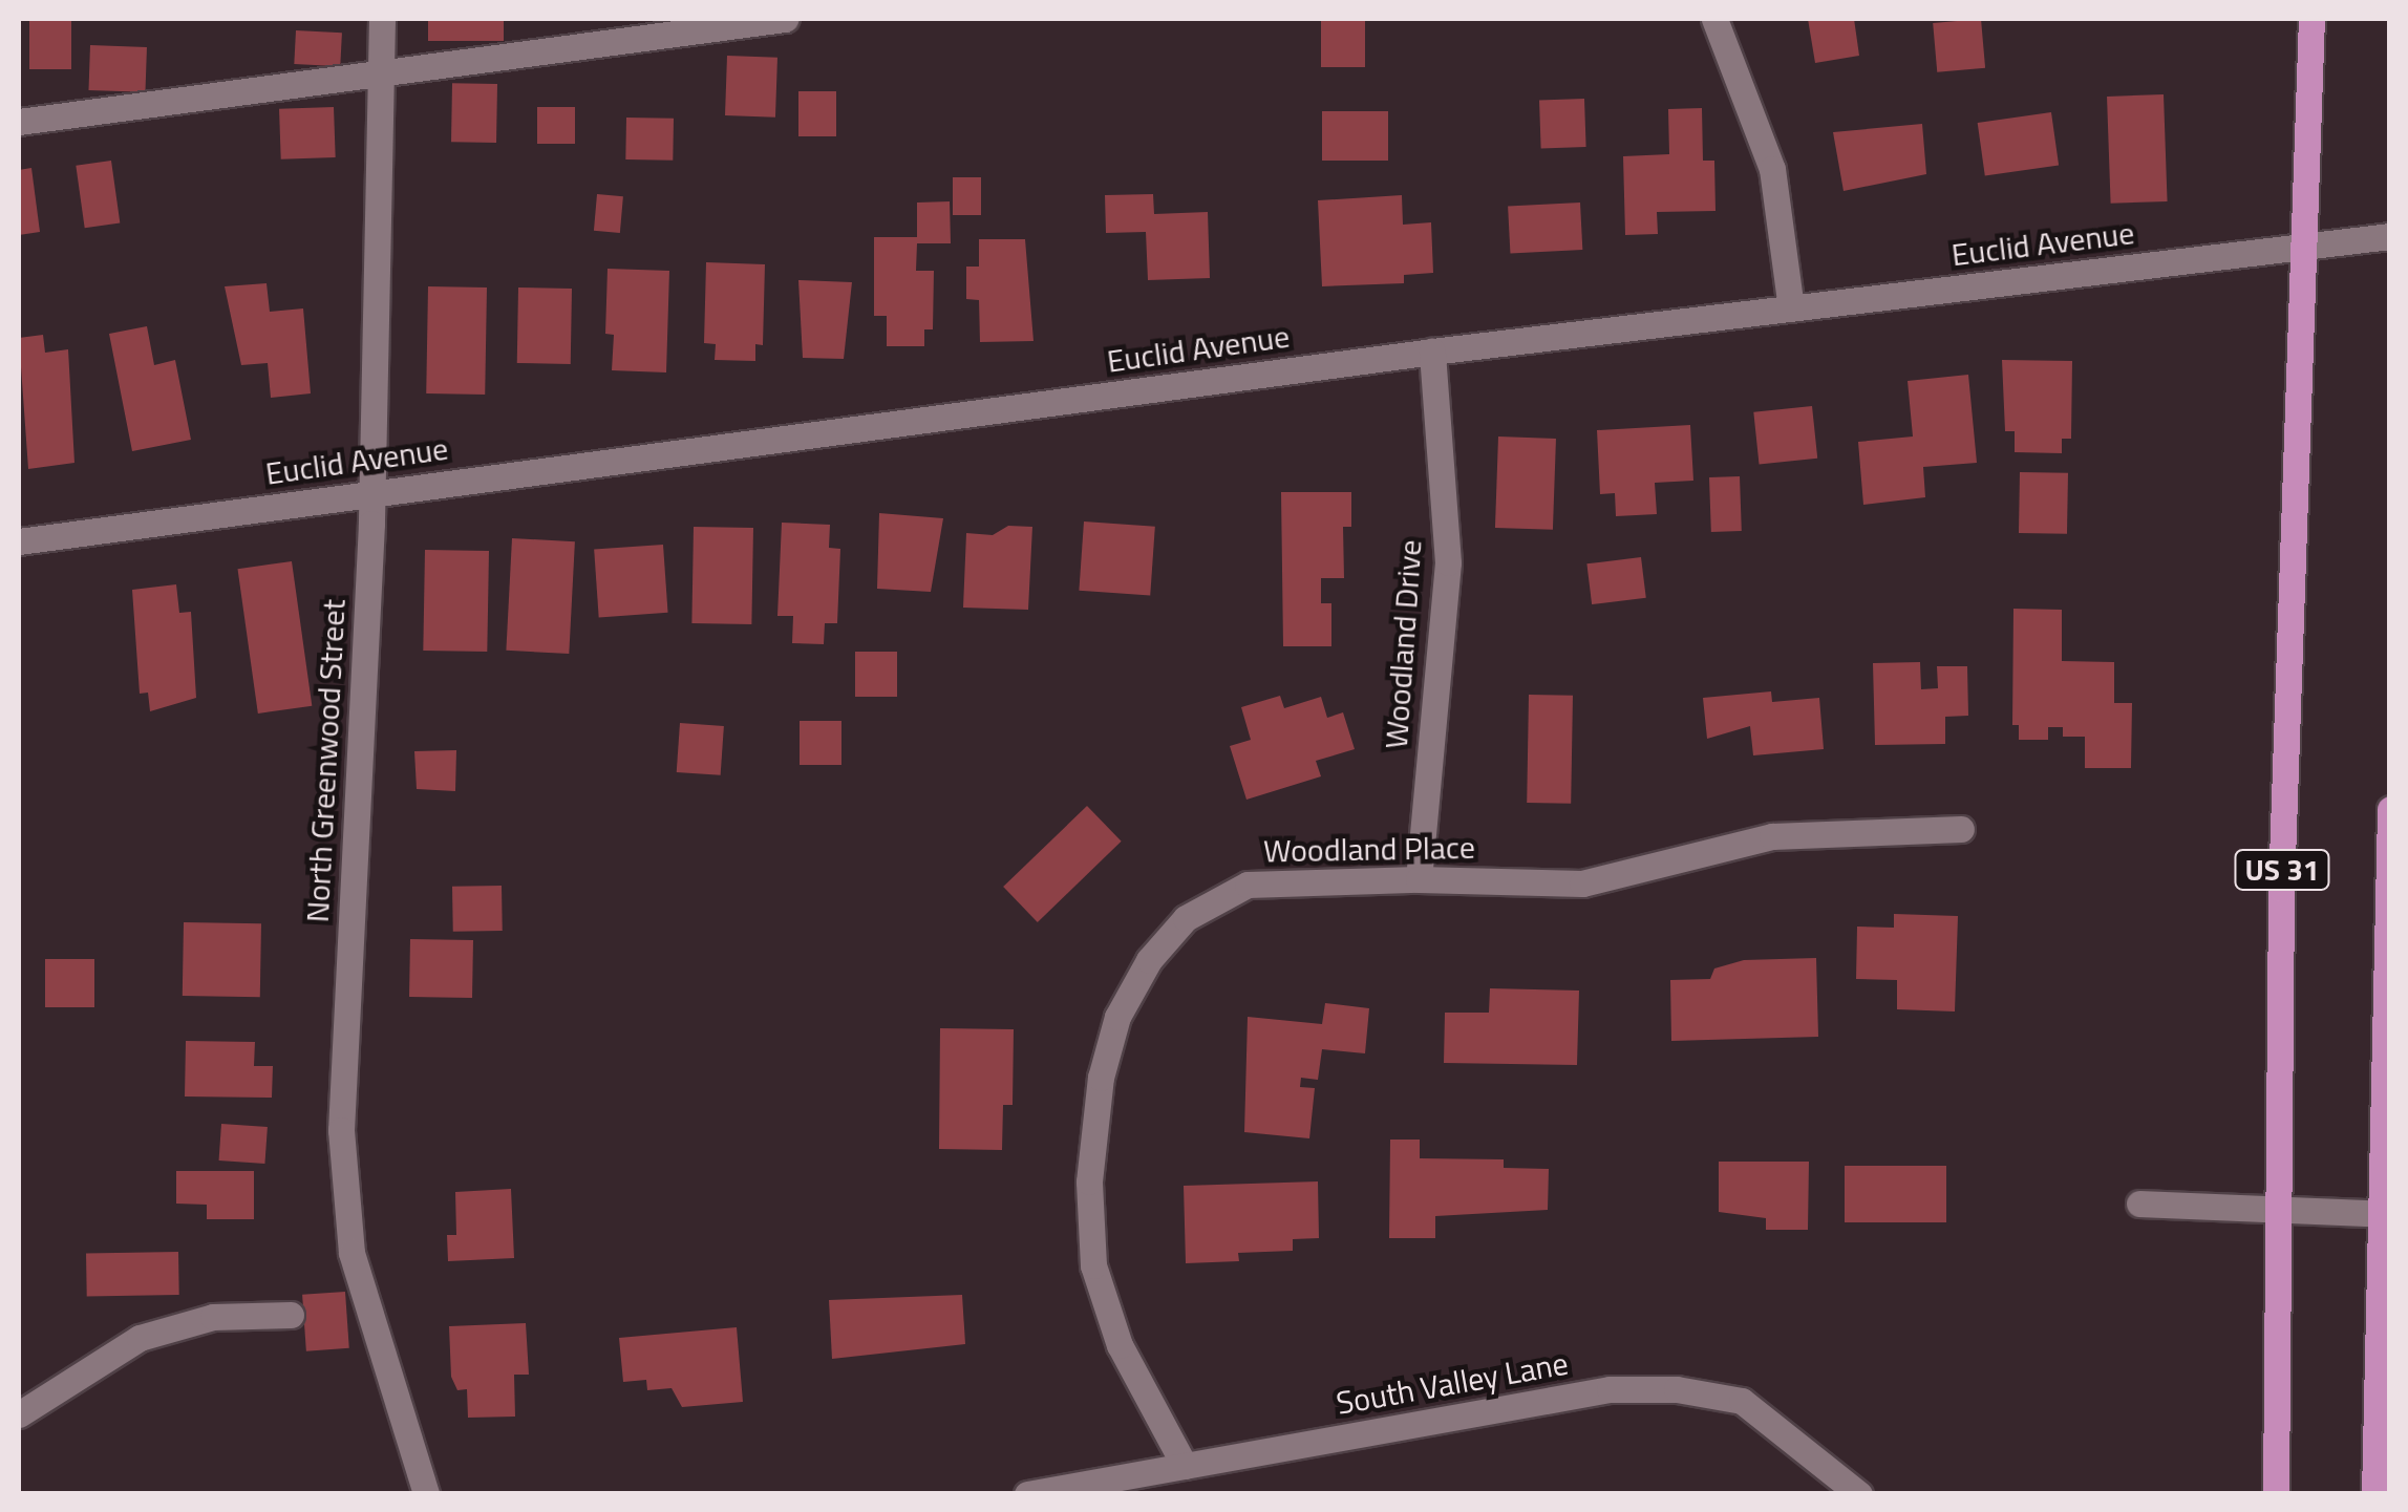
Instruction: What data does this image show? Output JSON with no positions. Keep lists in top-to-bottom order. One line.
{"streets":{"main road":["US 31"],"street":["Euclid Avenue","Woodland Drive","North Greenwood Street","Woodland Place","South Valley Lane"]},"crossings":[["Euclid Avenue","Woodland Drive"],["Euclid Avenue","North Greenwood Street"],["Euclid Avenue","US 31"],["Woodland Drive","Woodland Place"],["Woodland Place","South Valley Lane"]]}
